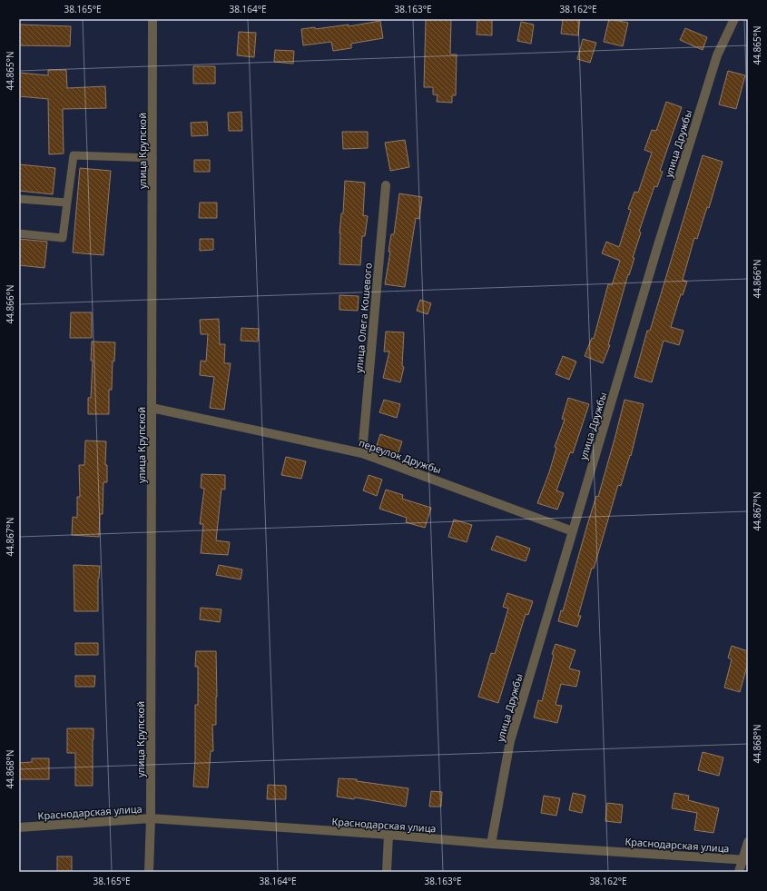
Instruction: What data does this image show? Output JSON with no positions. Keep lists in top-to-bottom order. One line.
{"streets":{"street":["улица Дружбы","улица Крупской","улица Олега Кошевого","переулок Дружбы","Краснодарская улица"]},"crossings":[["улица Дружбы","переулок Дружбы"],["улица Дружбы","Краснодарская улица"],["улица Крупской","переулок Дружбы"],["улица Крупской","Краснодарская улица"],["улица Олега Кошевого","переулок Дружбы"]],"coordinates":["38.165°E","38.164°E","38.163°E","38.162°E","44.865°N","44.866°N","44.867°N","44.868°N"]}
